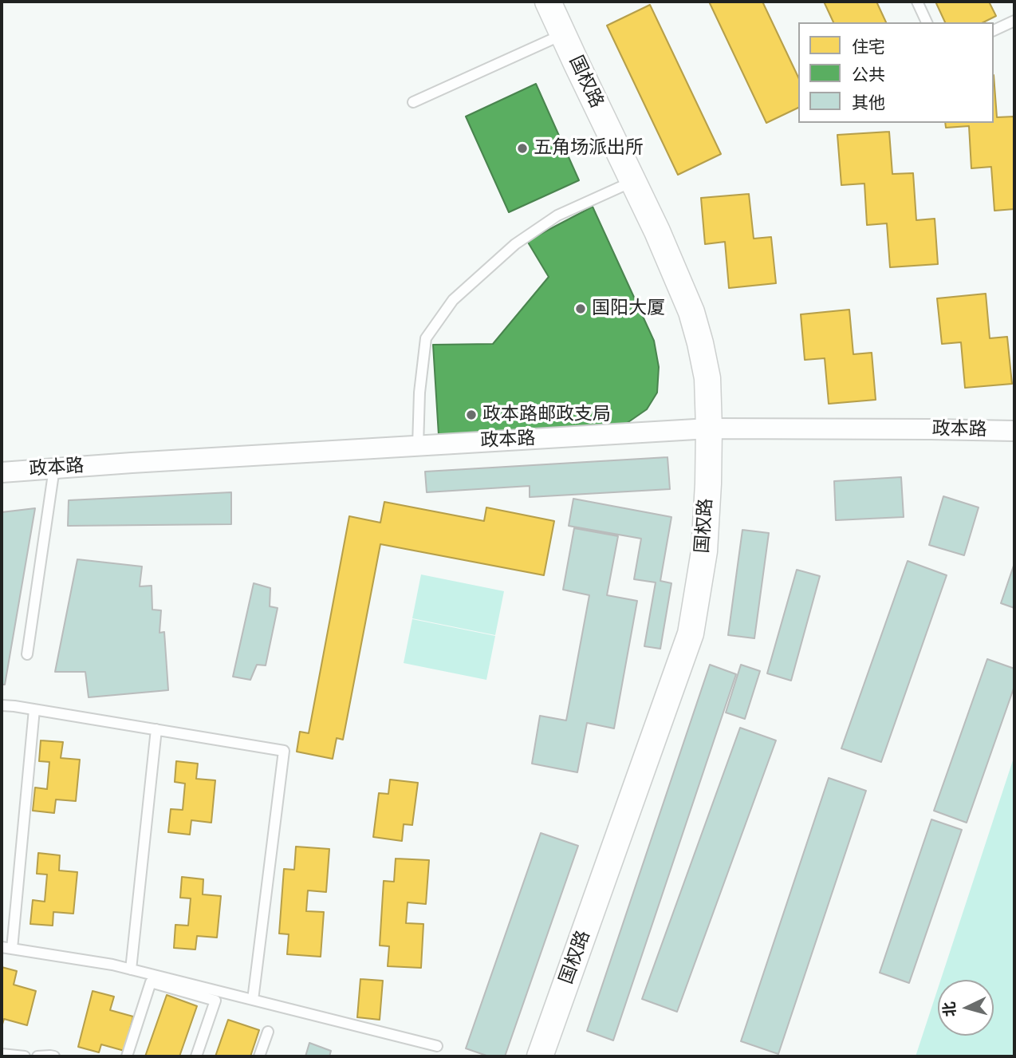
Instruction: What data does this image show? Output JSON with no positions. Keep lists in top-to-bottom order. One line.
{"streets":{"street":["国权路","政本路"]},"crossings":[["国权路","政本路"]],"places":["五角场派出所","国阳大厦","政本路邮政支局"],"legend":["住宅","公共","其他"],"north":"left"}
